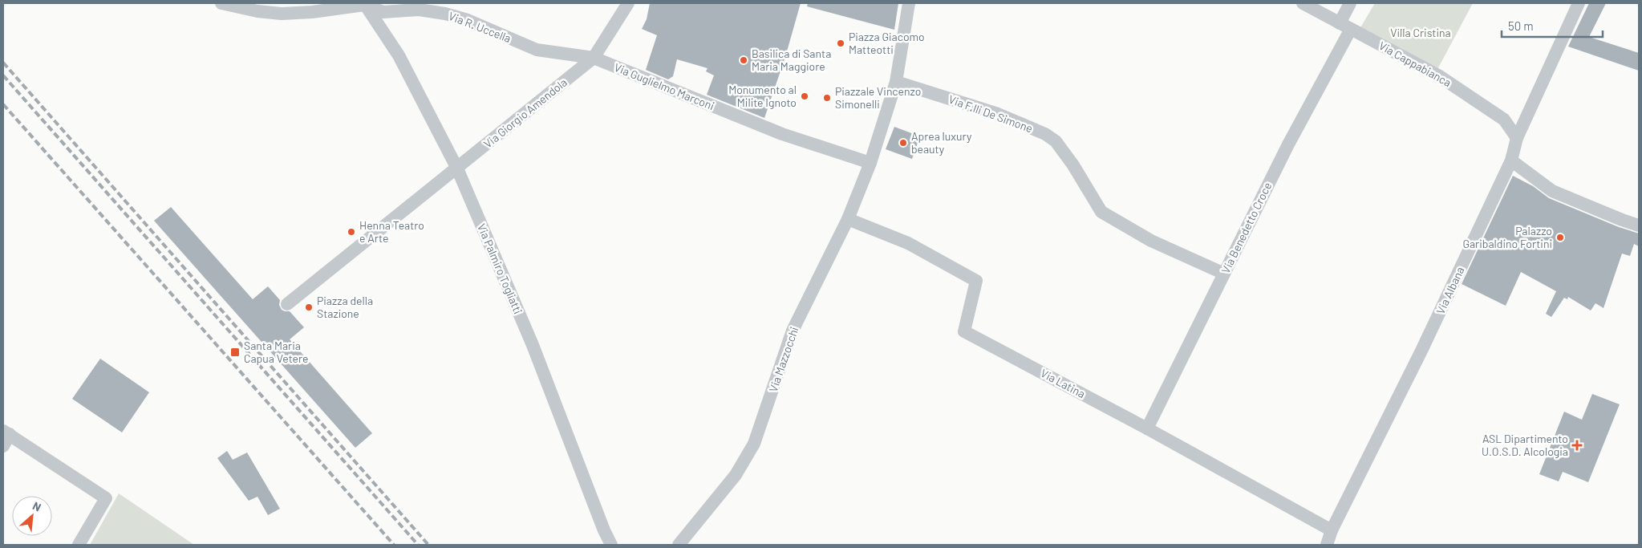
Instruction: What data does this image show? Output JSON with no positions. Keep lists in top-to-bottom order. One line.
{"streets":{"street":["Via R. Uccella","Via Cappabianca","Via Guglielmo Marconi","Via Giorgio Amendola","Via F.lli De Simone","Via Benedetto Croce","Via Palmiro Togliatti","Via Albana","Via Mazzocchi","Via Latina"]},"crossings":[["Via R. Uccella","Via Guglielmo Marconi"],["Via R. Uccella","Via Giorgio Amendola"],["Via R. Uccella","Via Palmiro Togliatti"],["Via Cappabianca","Via Benedetto Croce"],["Via Cappabianca","Via Albana"],["Via Guglielmo Marconi","Via Giorgio Amendola"],["Via Guglielmo Marconi","Via Mazzocchi"],["Via Giorgio Amendola","Via Palmiro Togliatti"],["Via F.lli De Simone","Via Benedetto Croce"],["Via F.lli De Simone","Via Mazzocchi"],["Via Benedetto Croce","Via Latina"],["Via Albana","Via Latina"],["Via Mazzocchi","Via Latina"]],"parks":["Villa Cristina"],"places":{"other":["Piazza Giacomo Matteotti","Basilica di Santa Maria Maggiore","Monumento al Milite Ignoto","Piazzale Vincenzo Simonelli","Aprea luxury beauty","Henna Teatro e Arte","Palazzo Garibaldino Fortini","Piazza della Stazione"],"transit":["Santa Maria Capua Vetere"],"health":["ASL Dipartimento U.O.S.D. Alcologia"]},"scale_bar":"50 m","north":"top right"}
